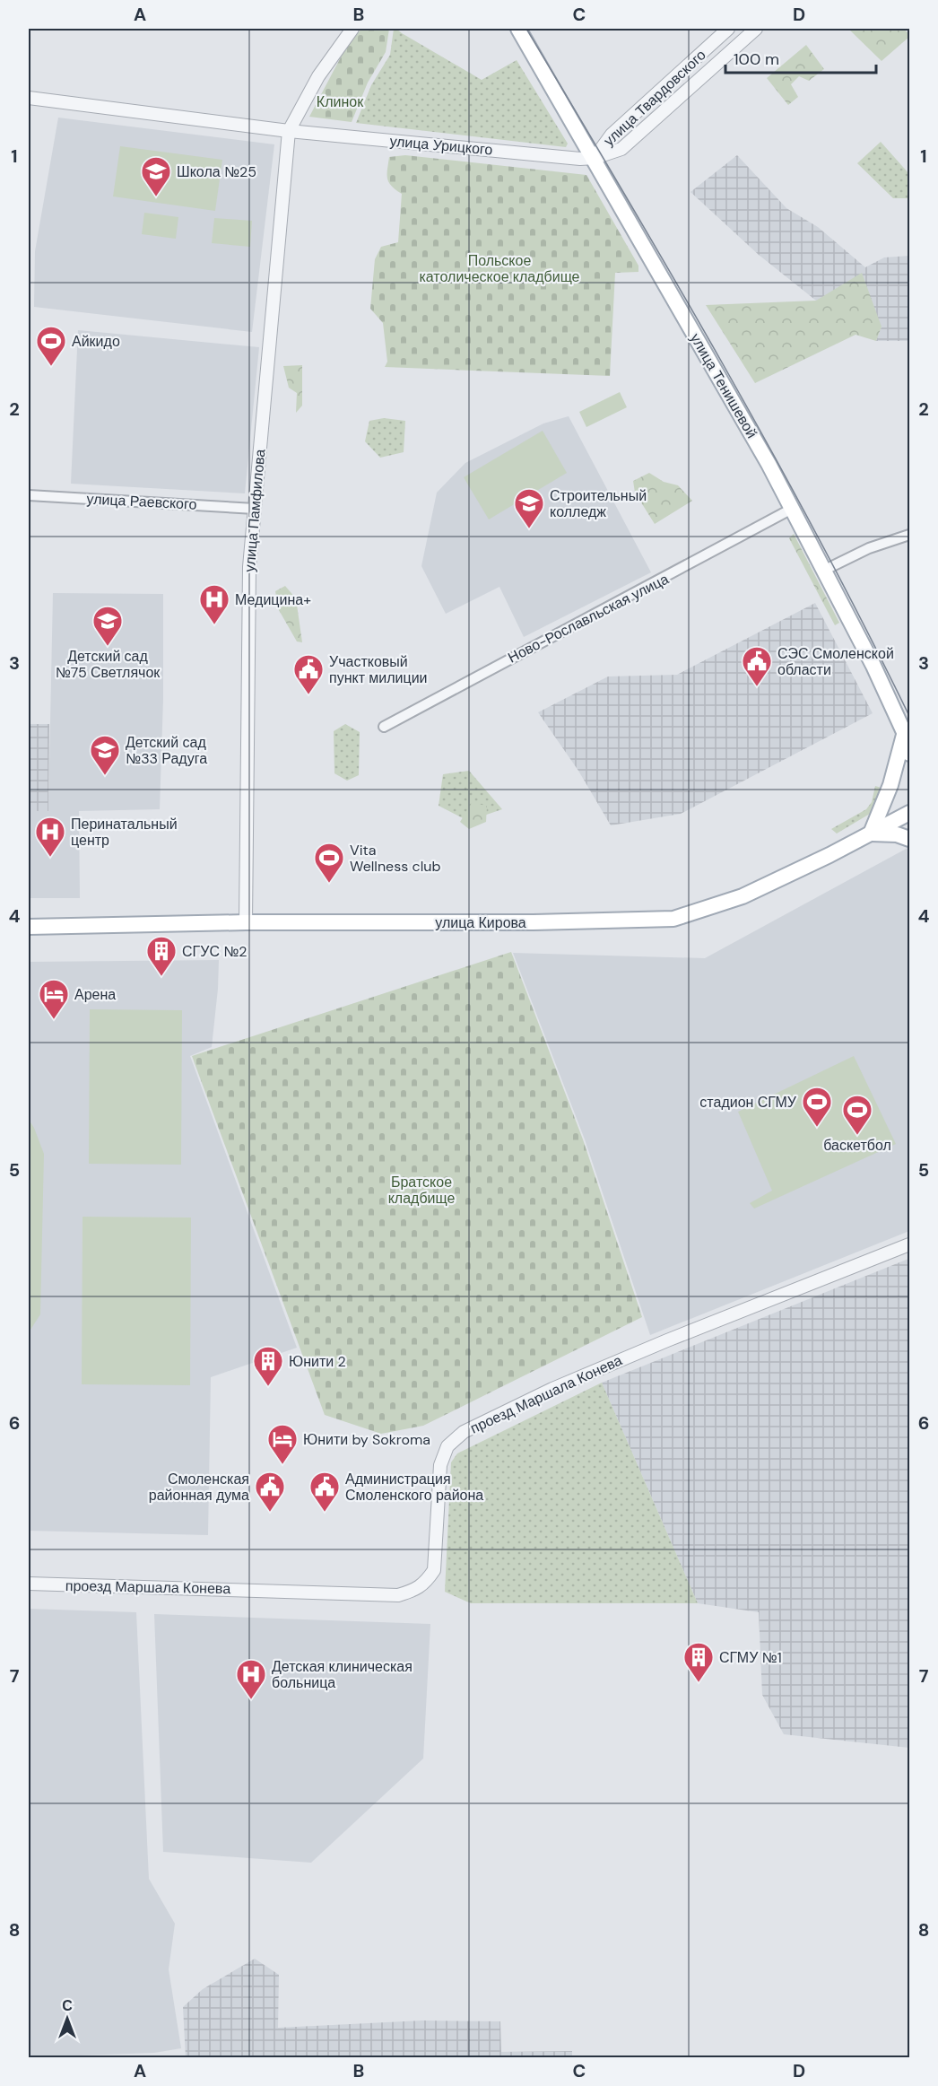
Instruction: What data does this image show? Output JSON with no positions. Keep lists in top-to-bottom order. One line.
{"streets":{"main road":["улица Тенишевой","улица Кирова"],"street":["улица Твардовского","улица Урицкого","улица Раевского","улица Памфилова","Ново-Рославльская улица","проезд Маршала Конева"]},"crossings":[["улица Твардовского","улица Урицкого"],["улица Твардовского","улица Тенишевой"],["улица Урицкого","улица Тенишевой"],["улица Урицкого","улица Памфилова"],["улица Тенишевой","Ново-Рославльская улица"],["улица Раевского","улица Памфилова"],["улица Памфилова","улица Кирова"]],"parks":["Клинок","Польское католическое кладбище","Братское кладбище"],"places":{"school or university":["Школа №25","Строительный колледж","Детский сад №75 Светлячок","Детский сад №33 Радуга"],"sports":["Айкидо","Vita Wellness club","стадион СГМУ","баскетбол"],"hospital":["Медицина+","Перинатальный центр","Детская клиническая больница"],"public building":["СЭС Смоленской области","Участковый пункт милиции","Смоленская районная дума","Администрация Смоленского района"],"building":["СГУС №2","Юнити 2","СГМУ №1"],"hotel":["Арена","Юнити by Sokroma"]},"scale_bar":"100 m","north":"top","grid":{"columns":["A","B","C","D"],"rows":["1","2","3","4","5","6","7","8"]}}
